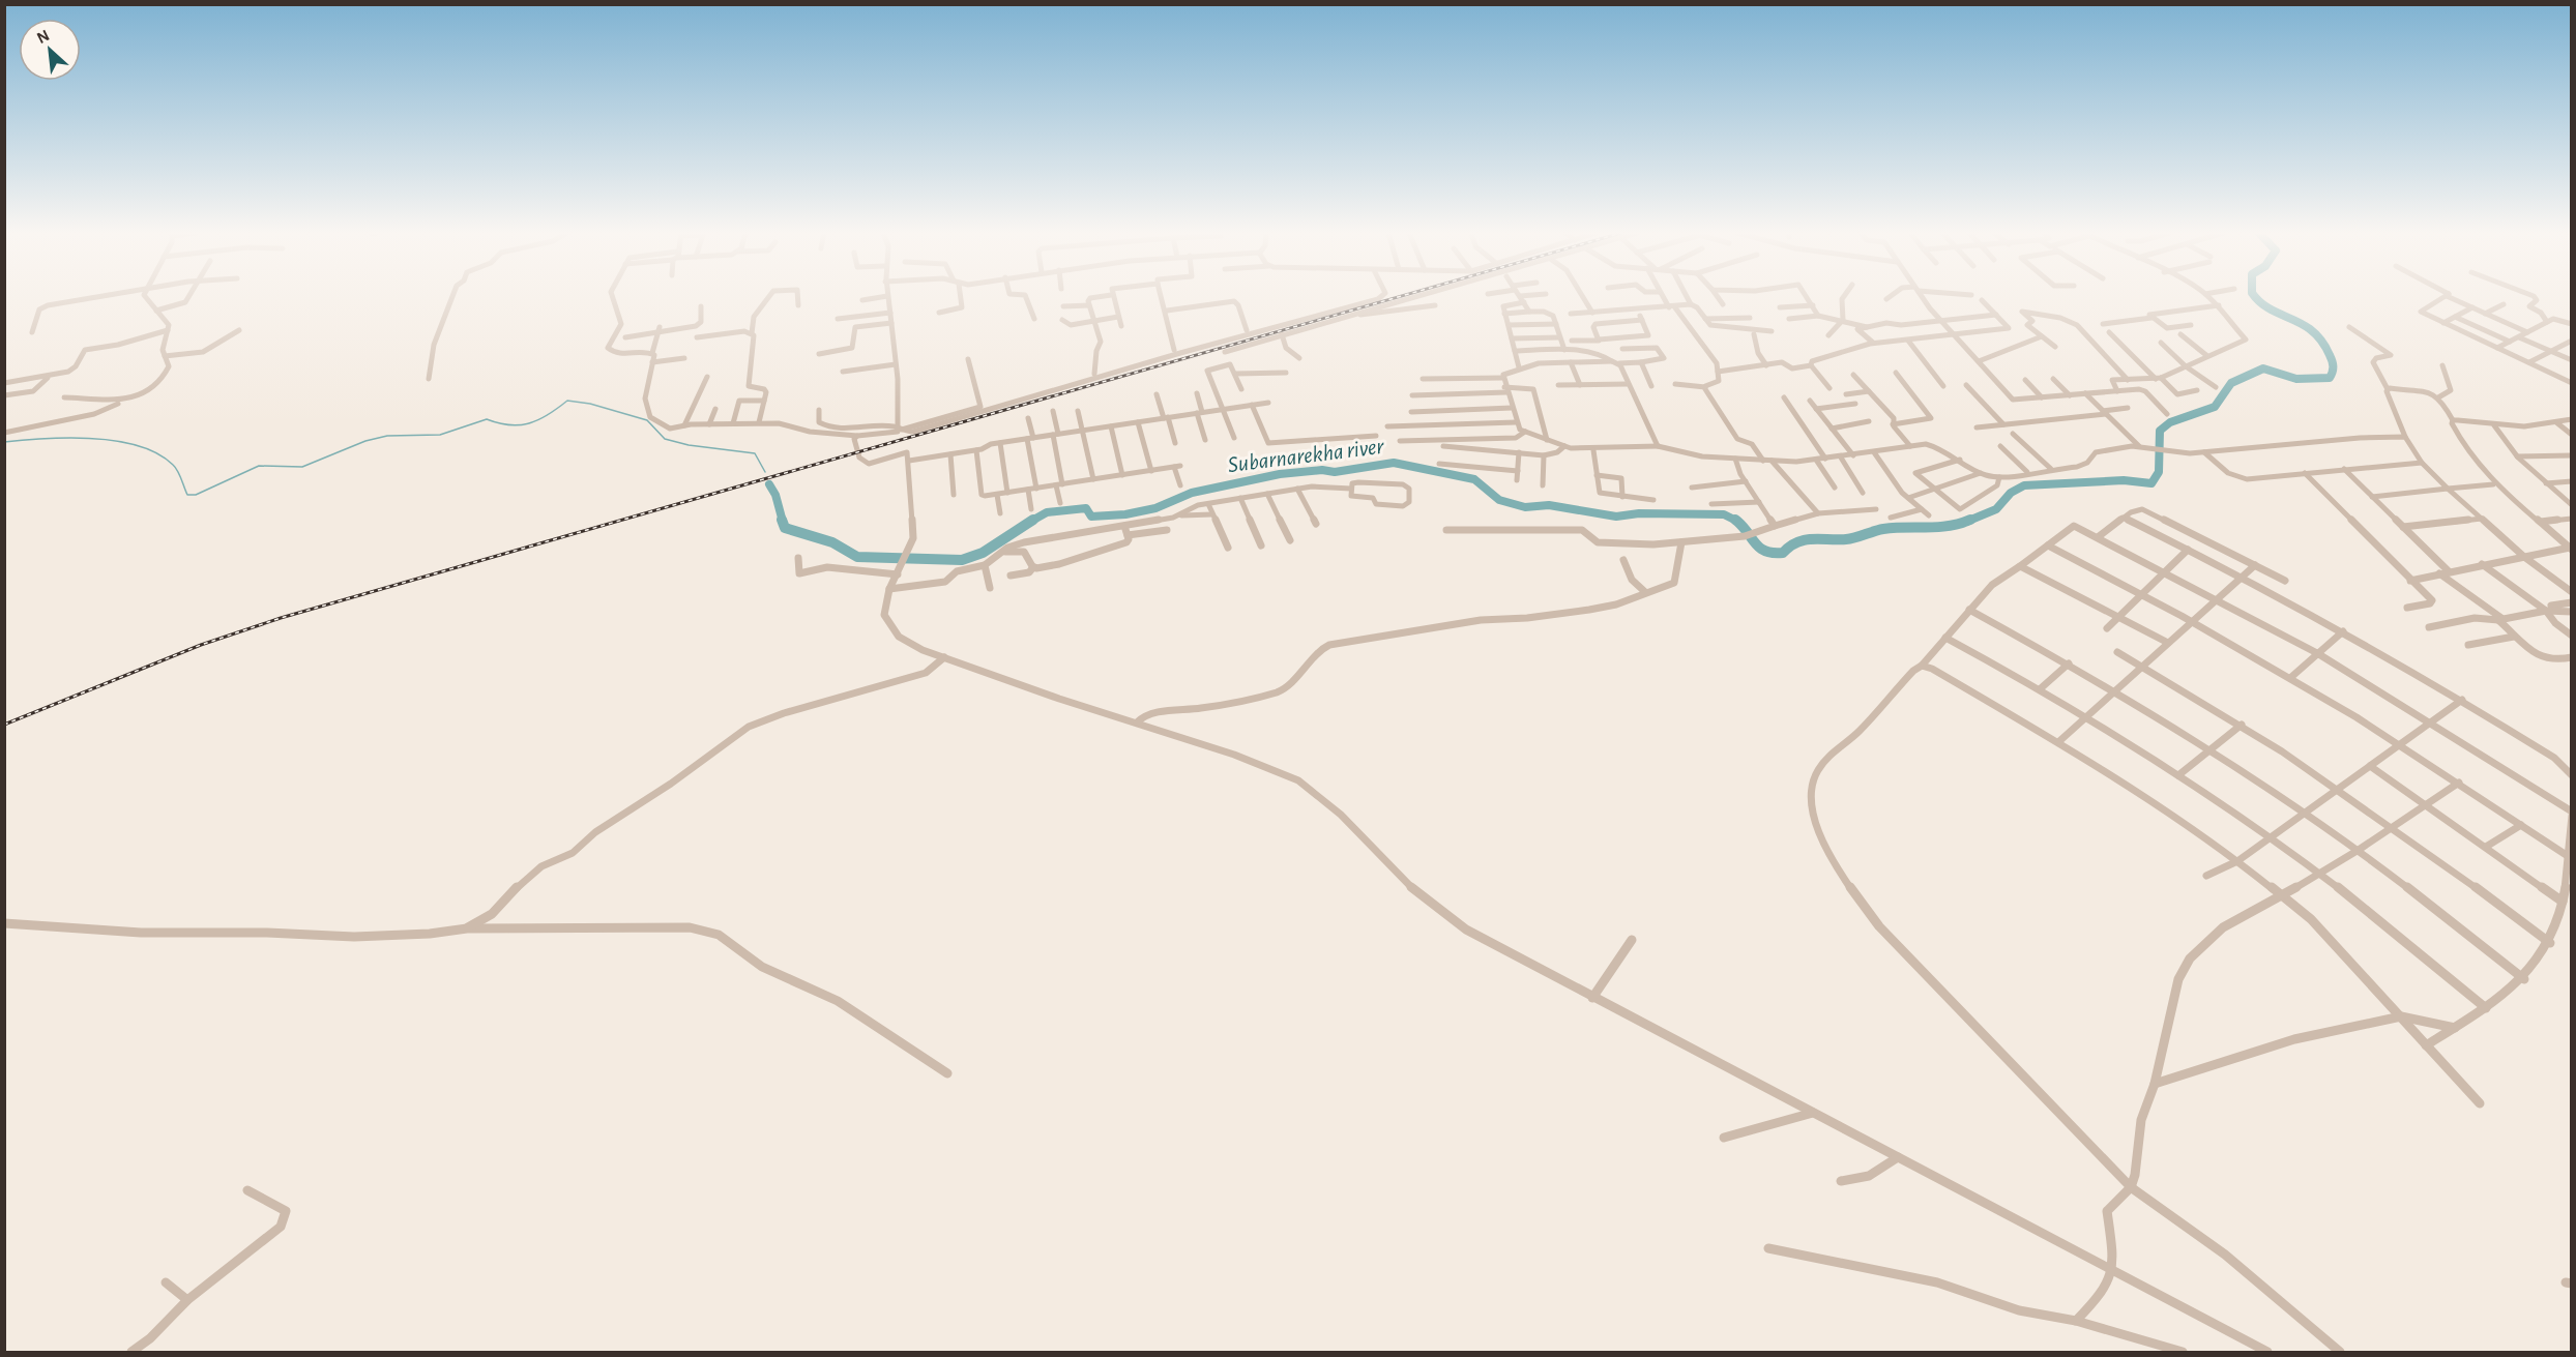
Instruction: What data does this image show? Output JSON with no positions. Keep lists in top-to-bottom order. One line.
{"water":["Subarnarekha river"],"north":"top left"}
